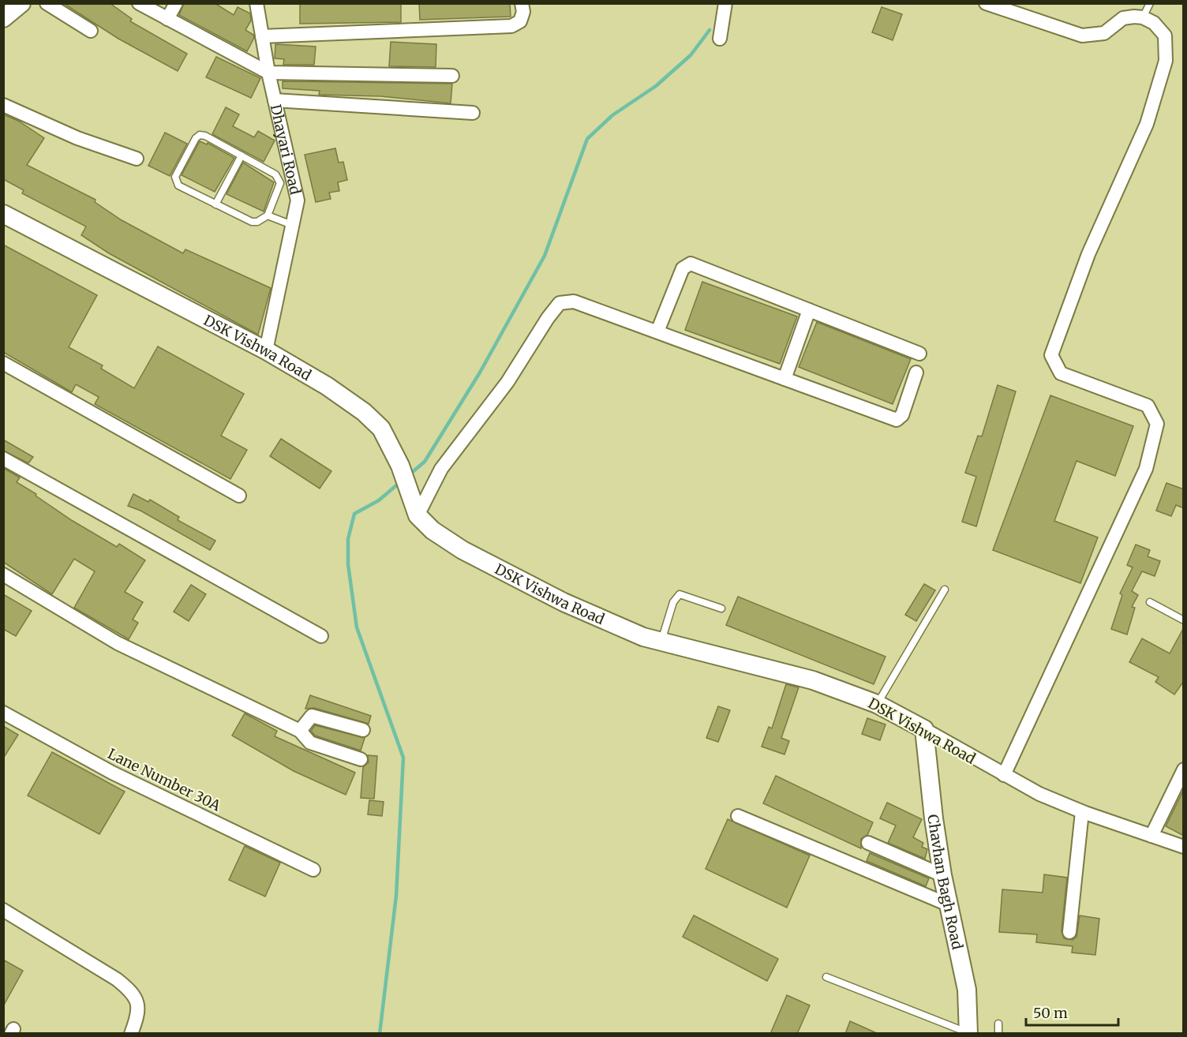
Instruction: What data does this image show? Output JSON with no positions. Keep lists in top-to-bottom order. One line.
{"streets":{"street":["Dhayari Road","DSK Vishwa Road","Lane Number 30A","Chavhan Bagh Road"]},"crossings":[["Dhayari Road","DSK Vishwa Road"],["DSK Vishwa Road","Chavhan Bagh Road"]],"scale_bar":"50 m"}
